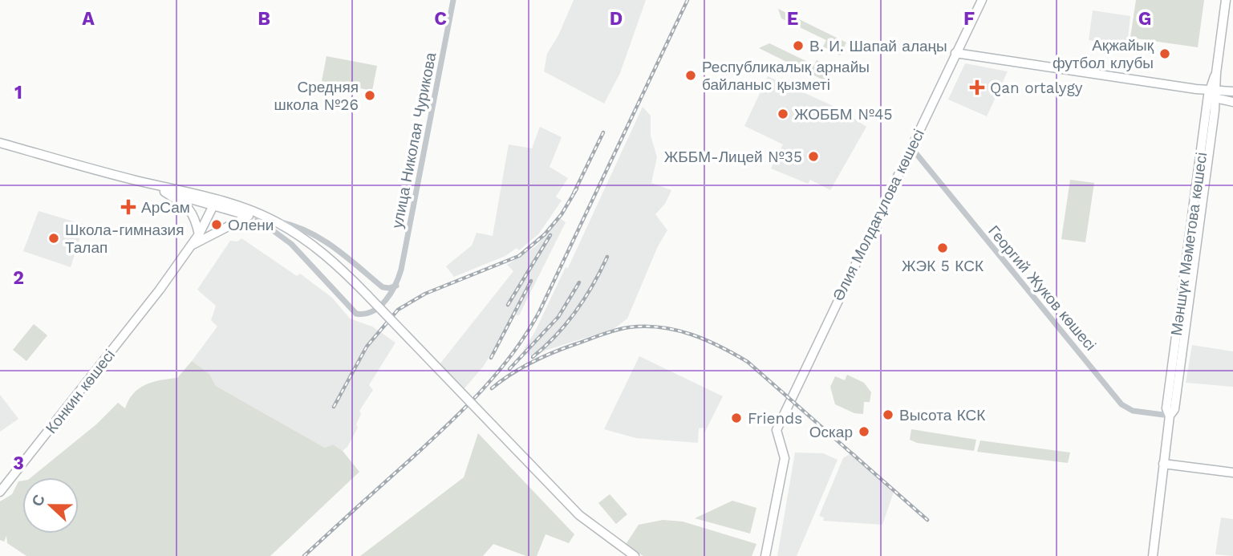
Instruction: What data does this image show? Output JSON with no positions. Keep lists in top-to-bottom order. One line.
{"streets":{"main road":["Әлия Молдағұлова көшесі","Мәншүк Мәметова көшесі","Конкин көшесі"],"street":["улица Николая Чурикова","Георгий Жуков көшесі"]},"crossings":[["Әлия Молдағұлова көшесі","Георгий Жуков көшесі"],["Мәншүк Мәметова көшесі","Георгий Жуков көшесі"]],"places":{"other":["В. И. Шапай алаңы","Ақжайық футбол клубы","Республикалық арнайы байланыс қызметі","Средняя школа №26","ЖОББМ №45","ЖББМ-Лицей №35","Олени","Школа-гимназия Талап","ЖЭК 5 КСК","Высота КСК","Friends","Оскар"],"health":["Qan ortalygy","АрСам"]},"north":"left","grid":{"columns":["A","B","C","D","E","F","G"],"rows":["1","2","3"]}}
